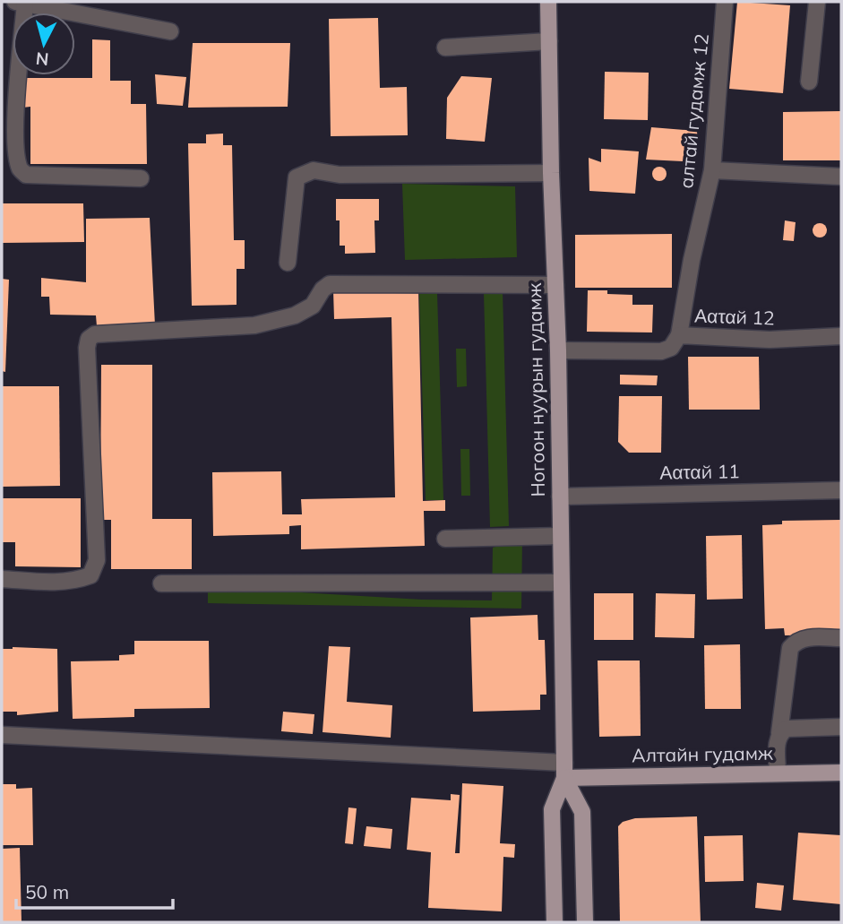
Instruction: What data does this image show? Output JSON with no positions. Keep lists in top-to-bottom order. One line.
{"streets":{"main road":["Ногоон нуурын гудамж","Алтайн гудамж"],"street":["алтай гудамж 12","Ααταй 12","Ααταй 11"]},"crossings":[["алтай гудамж 12","Ααταй 12"],["Ααταй 12","Ногоон нуурын гудамж"],["Ногоон нуурын гудамж","Ααταй 11"],["Ногоон нуурын гудамж","Алтайн гудамж"]],"scale_bar":"50 m","north":"bottom"}
